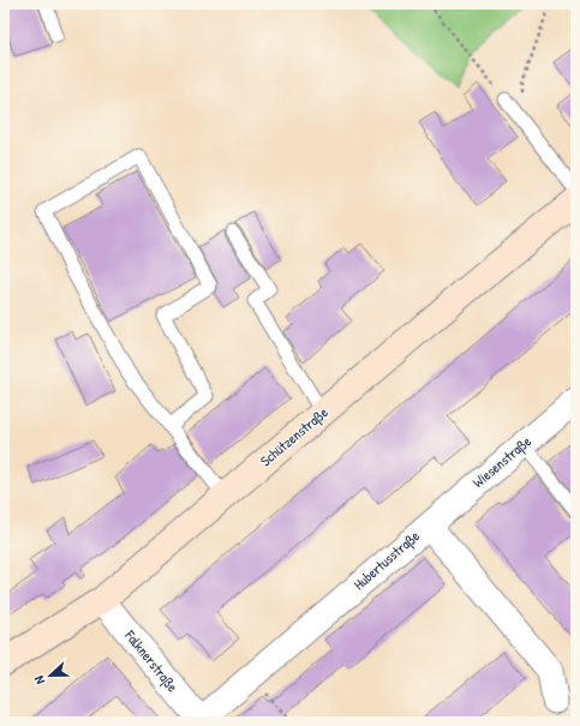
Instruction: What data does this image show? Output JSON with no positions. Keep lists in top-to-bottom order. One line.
{"streets":{"main road":["Schützenstraße"],"street":["Wiesenstraße","Hubertusstraße","Falknerstraße"]},"crossings":[["Schützenstraße","Falknerstraße"],["Wiesenstraße","Hubertusstraße"],["Hubertusstraße","Falknerstraße"]],"north":"left"}
